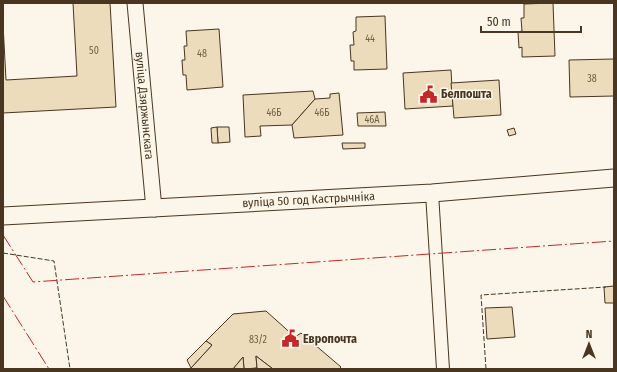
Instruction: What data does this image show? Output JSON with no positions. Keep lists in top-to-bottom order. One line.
{"streets":{"main road":["вуліца 50 год Кастрычніка"],"street":["вуліца Дзяржынскага"]},"crossings":[["вуліца Дзяржынскага","вуліца 50 год Кастрычніка"]],"places":{"public building":["Белпошта","Европочта"]},"house_numbers":["44","50","48","38","46Б","46Б","46А","83/2"],"scale_bar":"50 m","north":"top"}
